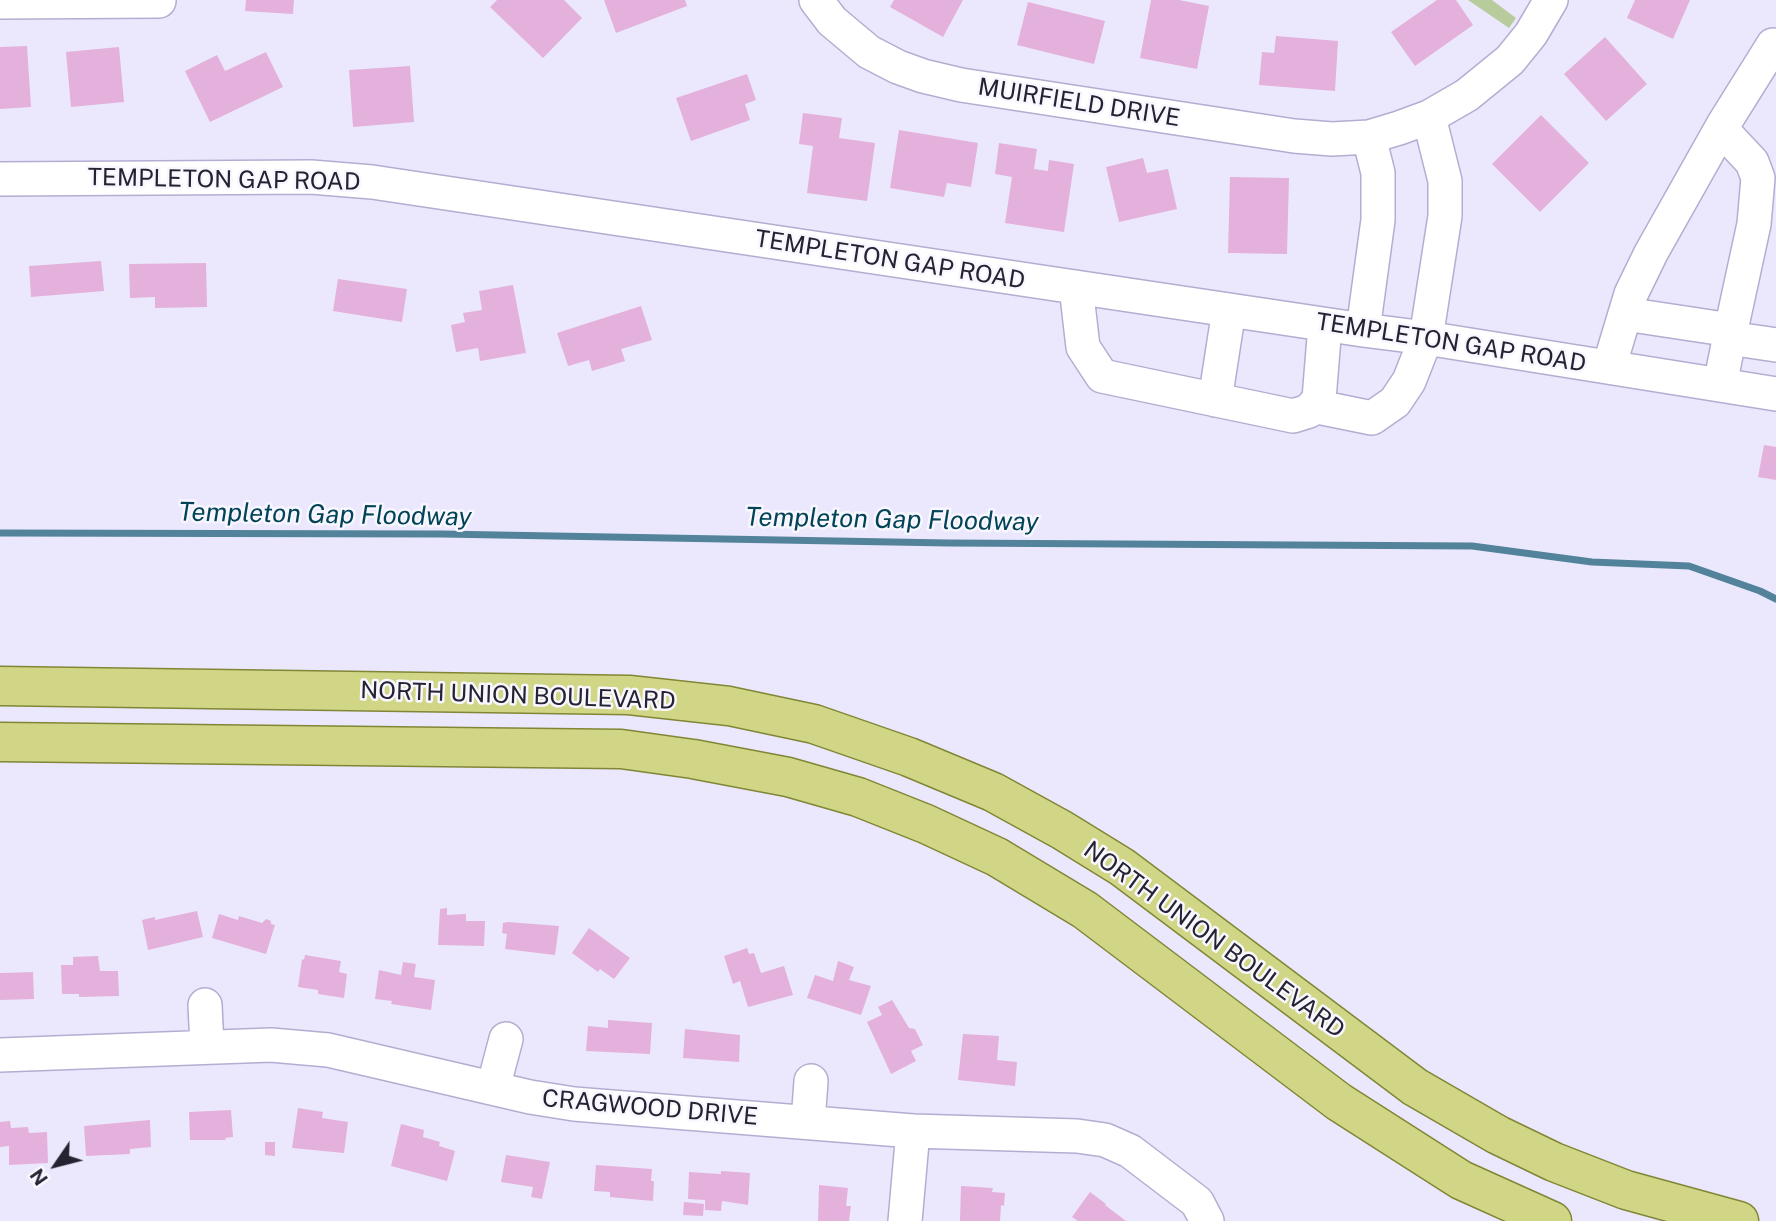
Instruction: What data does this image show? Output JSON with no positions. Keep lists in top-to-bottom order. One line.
{"streets":{"main road":["NORTH UNION BOULEVARD"],"street":["MUIRFIELD DRIVE","TEMPLETON GAP ROAD","CRAGWOOD DRIVE"]},"water":["Templeton Gap Floodway"],"north":"bottom left"}
